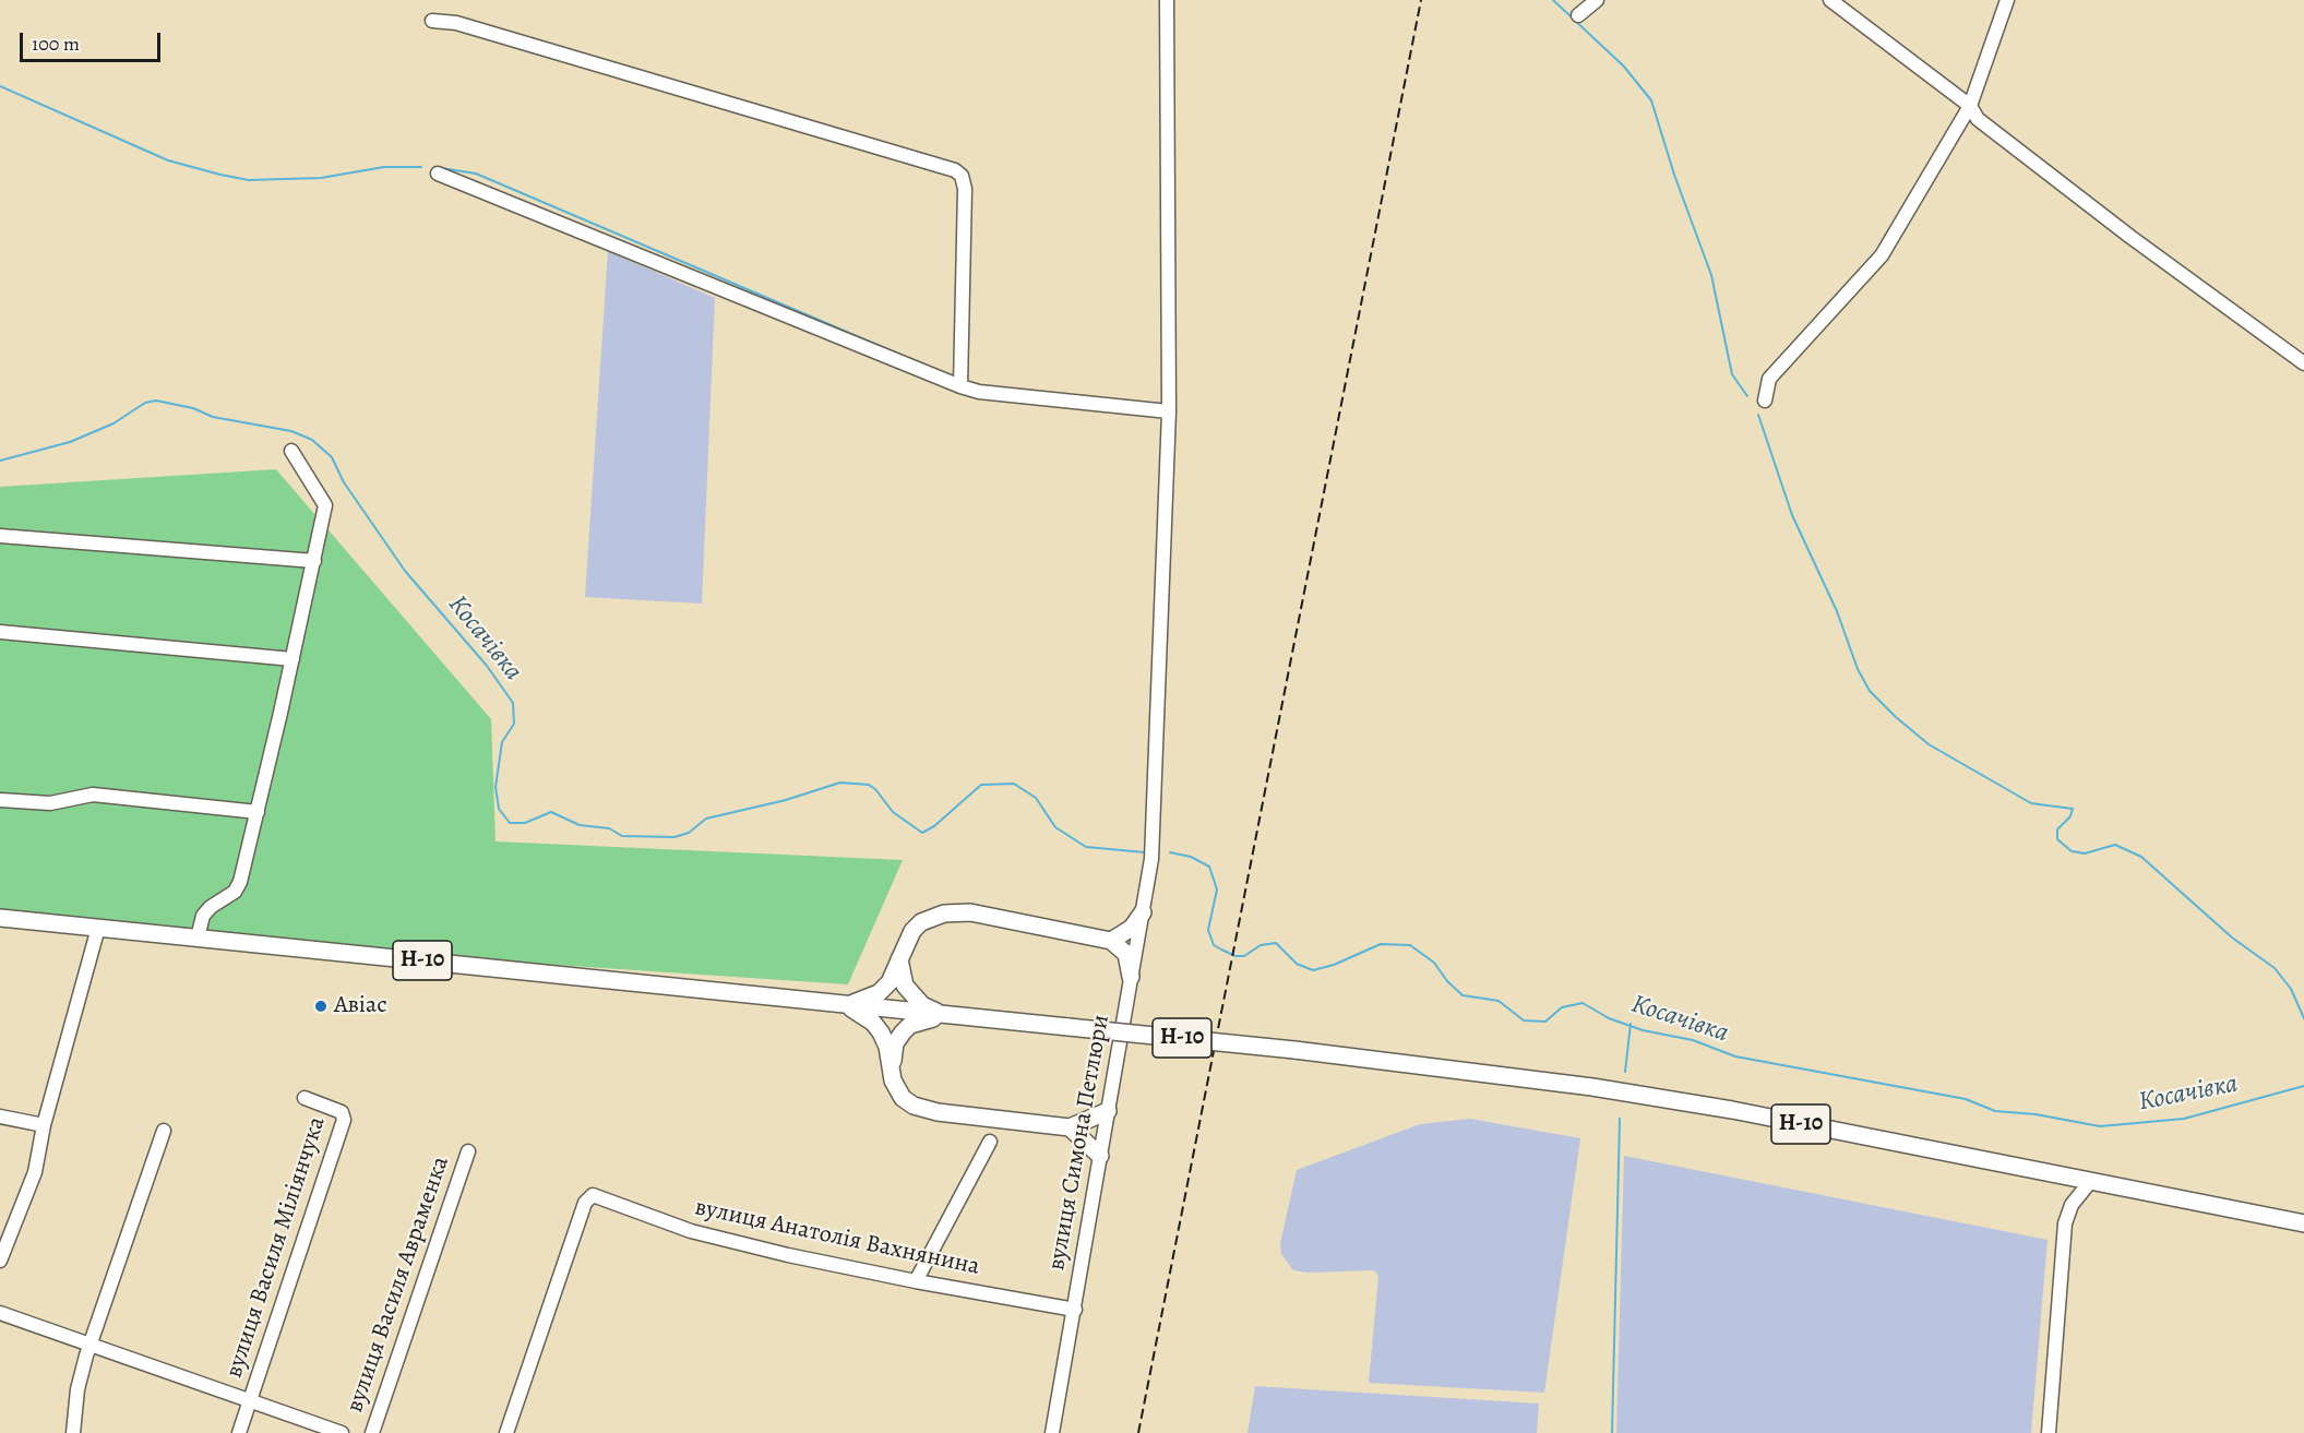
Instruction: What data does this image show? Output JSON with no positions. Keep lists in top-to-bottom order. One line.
{"streets":{"main road":["Н-10"],"street":["вулиця Симона Петлюри","вулиця Анатолія Вахнянина","вулиця Василя Міліянчука","вулиця Василя Авраменка"]},"crossings":[["вулиця Симона Петлюри","вулиця Анатолія Вахнянина"]],"water":["Косачівка"],"places":["Авіас"],"scale_bar":"100 m"}
